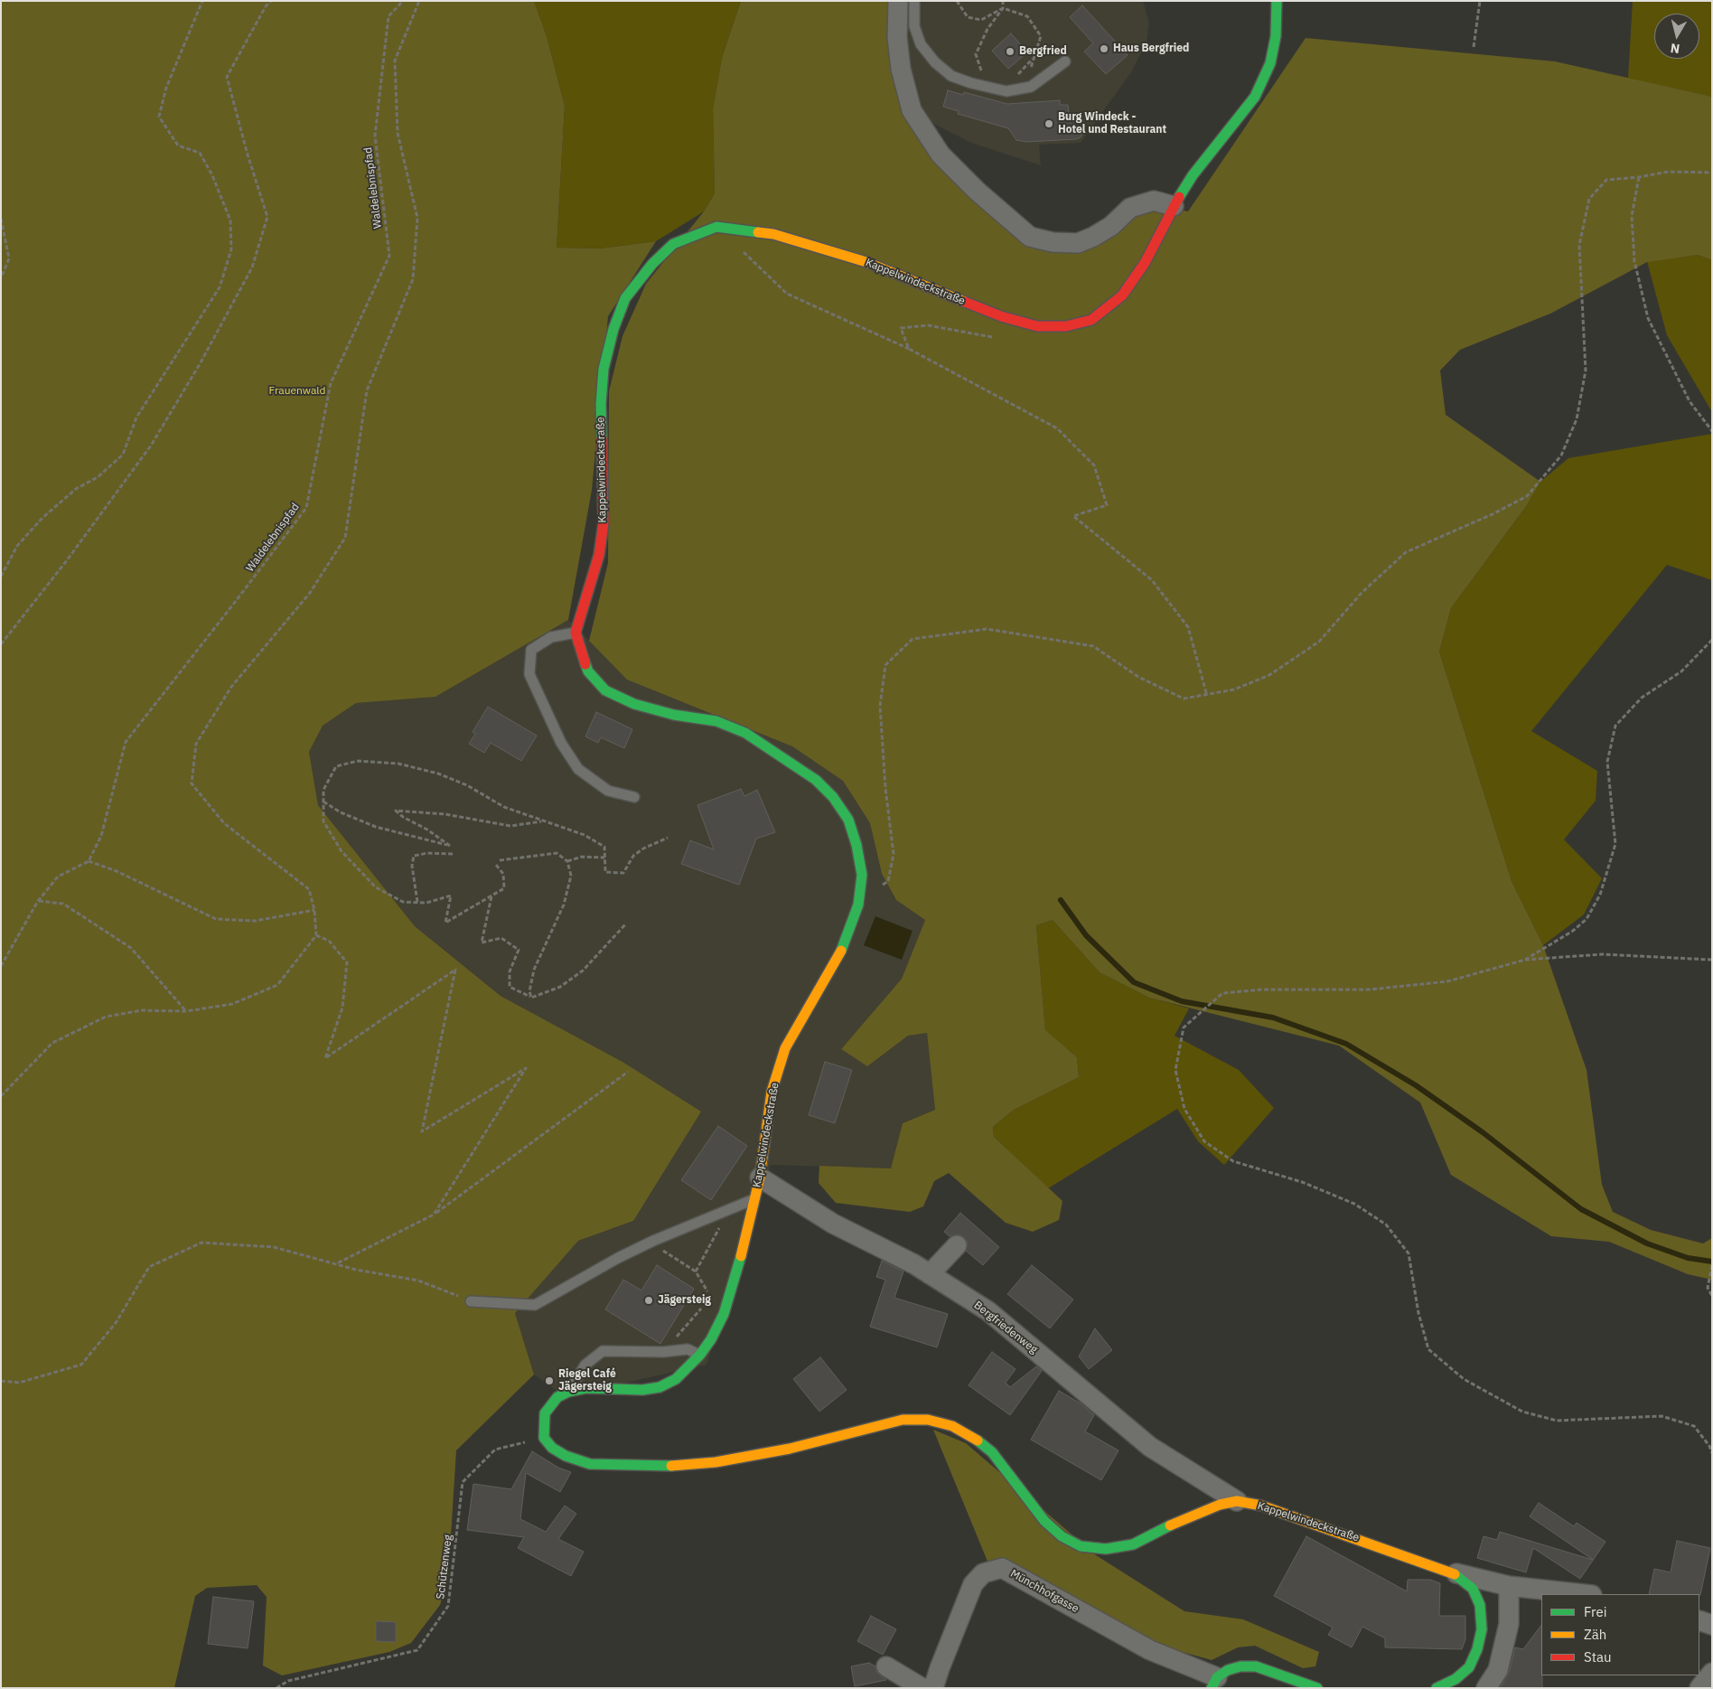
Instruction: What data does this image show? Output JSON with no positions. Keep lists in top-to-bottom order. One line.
{"streets":{"street":["Kappelwindeckstraße","Bergfriedenweg","Münchhofgasse"],"path":["Waldelebnispfad","Schützenweg"]},"crossings":[["Kappelwindeckstraße","Bergfriedenweg"],["Kappelwindeckstraße","Schützenweg"]],"parks":["Frauenwald"],"places":["Haus Bergfried","Bergfried","Burg Windeck - Hotel und Restaurant","Jägersteig","Riegel Café Jägersteig"],"legend":["Frei","Zäh","Stau"],"north":"bottom"}
